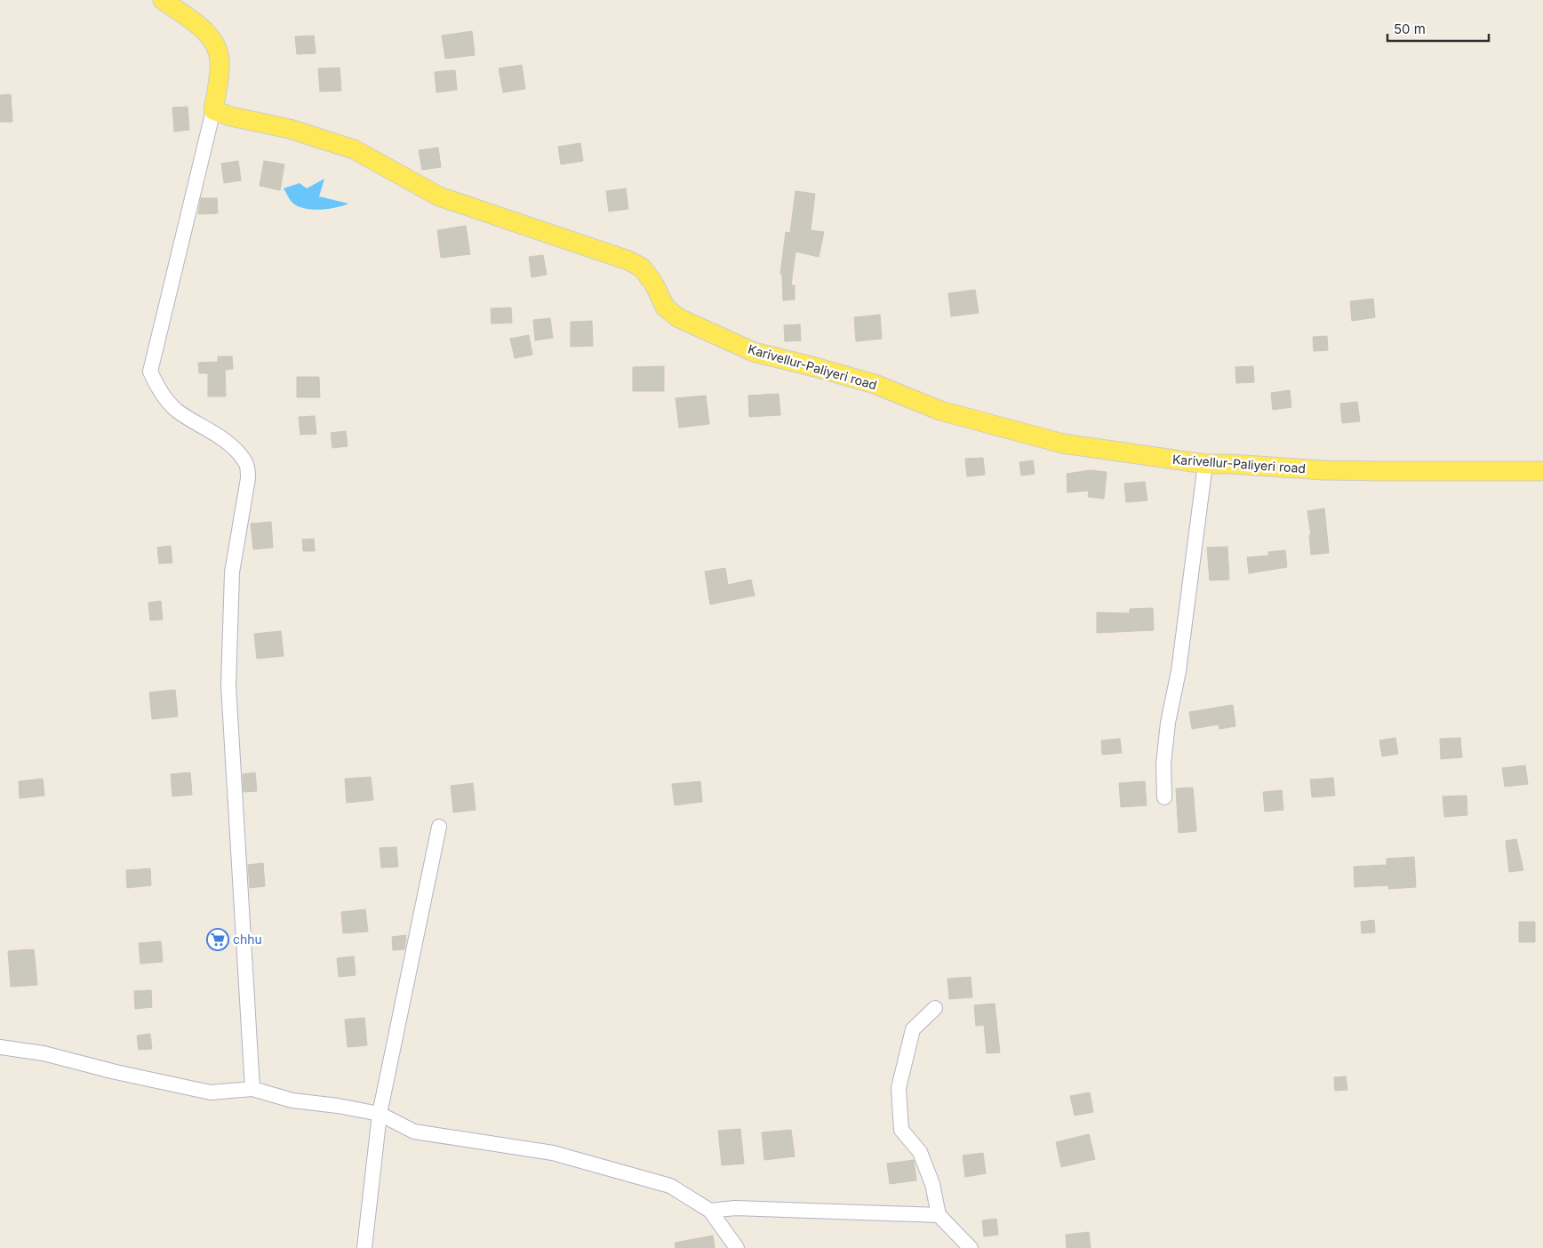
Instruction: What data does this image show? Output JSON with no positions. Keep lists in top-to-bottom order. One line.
{"streets":{"main road":["Karivellur-Paliyeri road"]},"places":{"supermarket":["chhu"]},"scale_bar":"50 m"}
